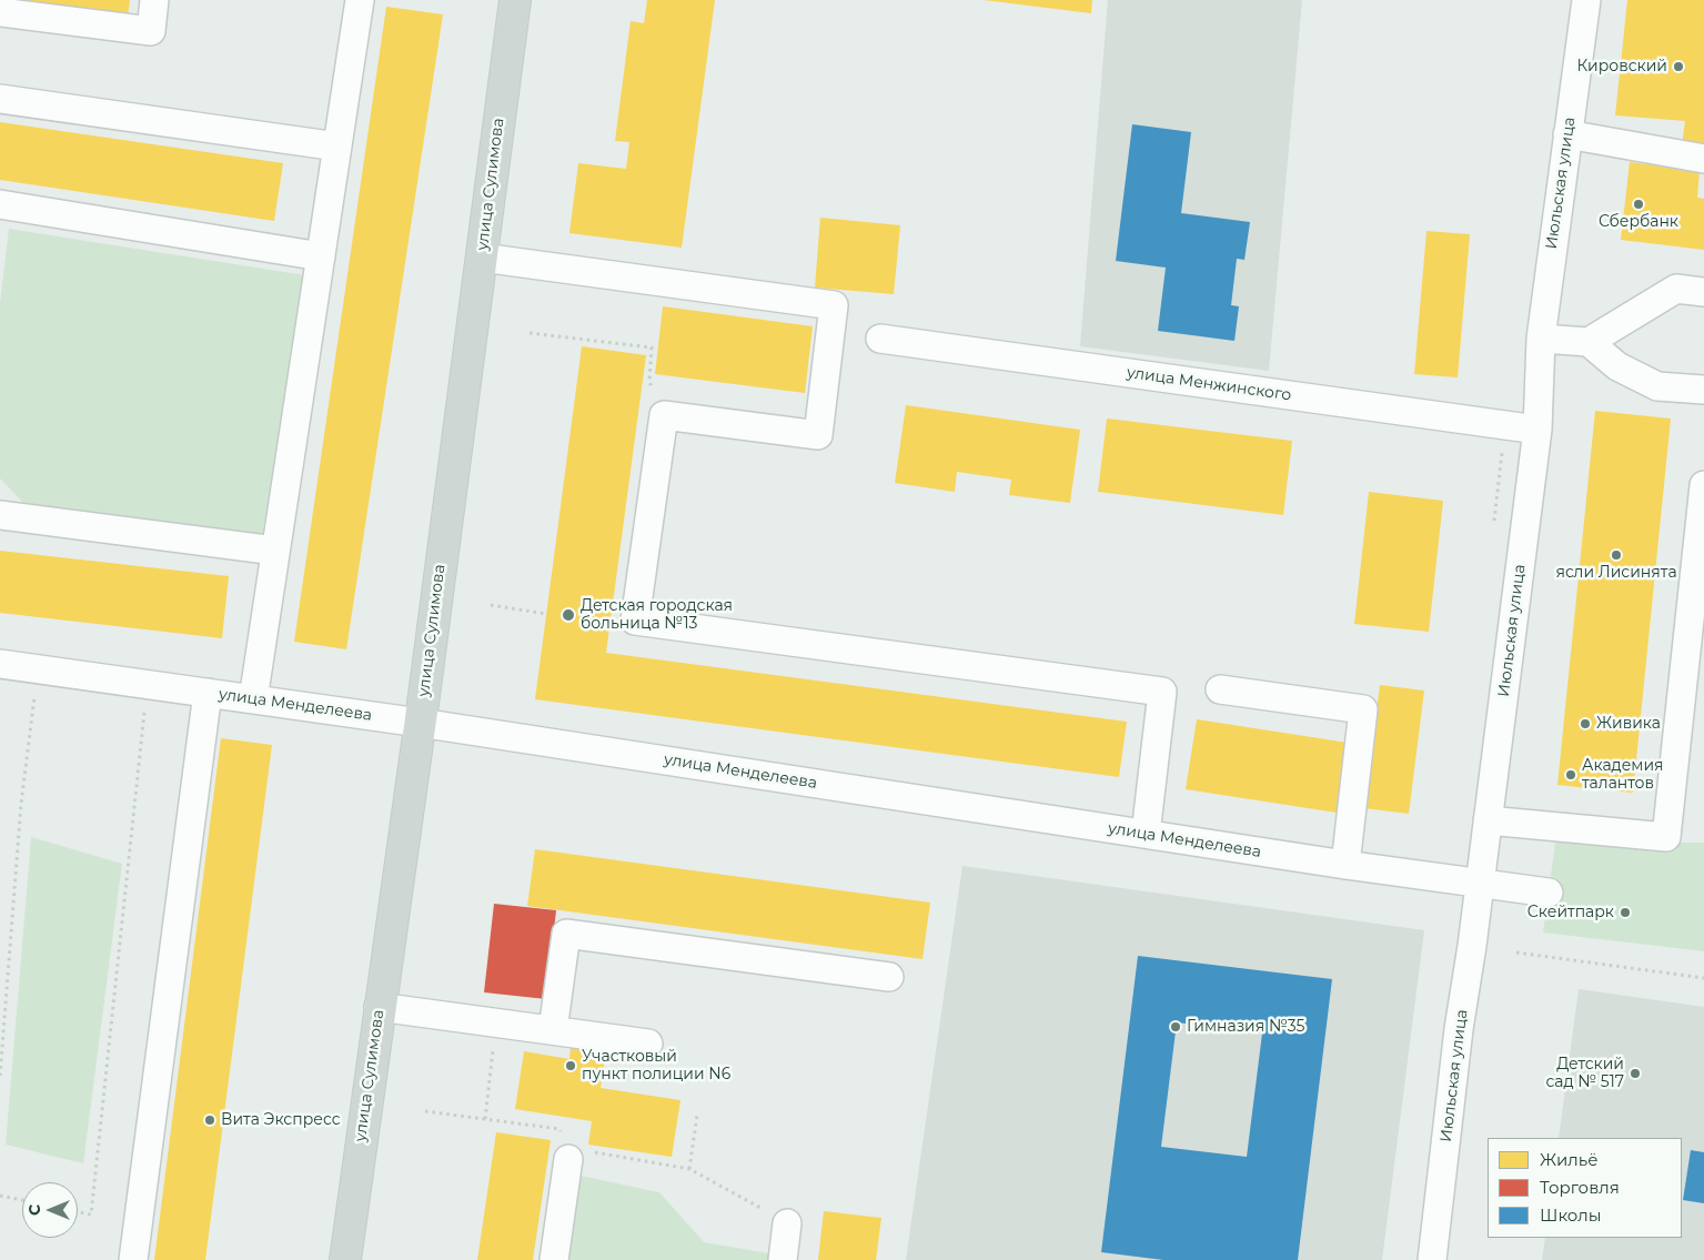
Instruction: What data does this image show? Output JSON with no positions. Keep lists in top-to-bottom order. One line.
{"streets":{"main road":["улица Сулимова"],"street":["Июльская улица","улица Менжинского","улица Менделеева"]},"crossings":[["Июльская улица","улица Менжинского"],["Июльская улица","улица Менделеева"],["улица Сулимова","улица Менделеева"]],"places":["Кировский","Сбербанк","ясли Лисинята","Детская городская больница №13","Живика","Академия талантов","Скейтпарк","Гимназия №35","Участковый пункт полиции N6","Детский сад № 517","Вита Экспресс"],"legend":["Жильё","Торговля","Школы"],"north":"left"}
